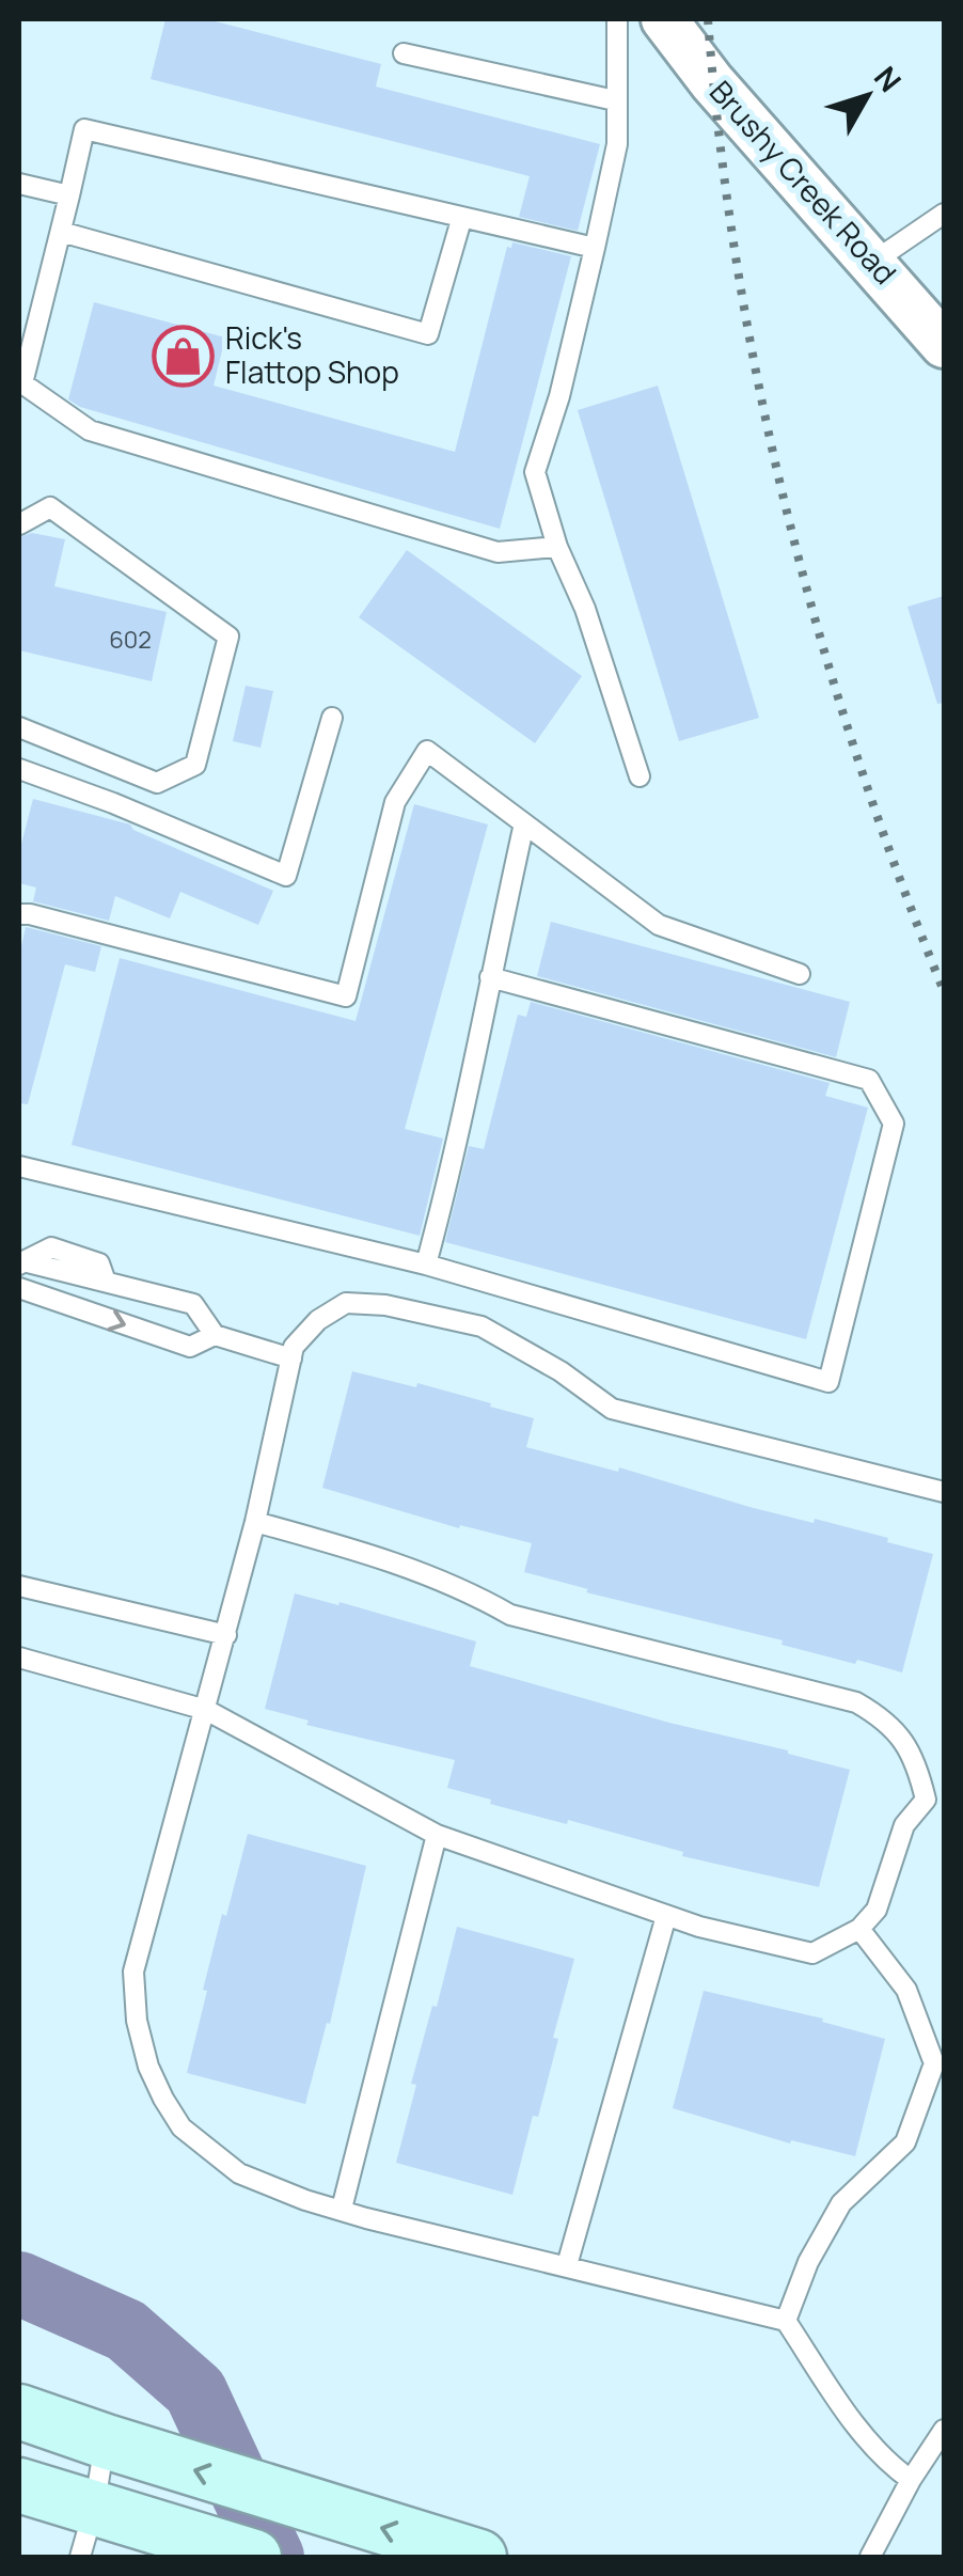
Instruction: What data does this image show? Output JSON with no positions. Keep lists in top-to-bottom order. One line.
{"streets":{"street":["Brushy Creek Road"]},"places":{"shop":["Rick's Flattop Shop"]},"house_numbers":["602"],"north":"top right"}
